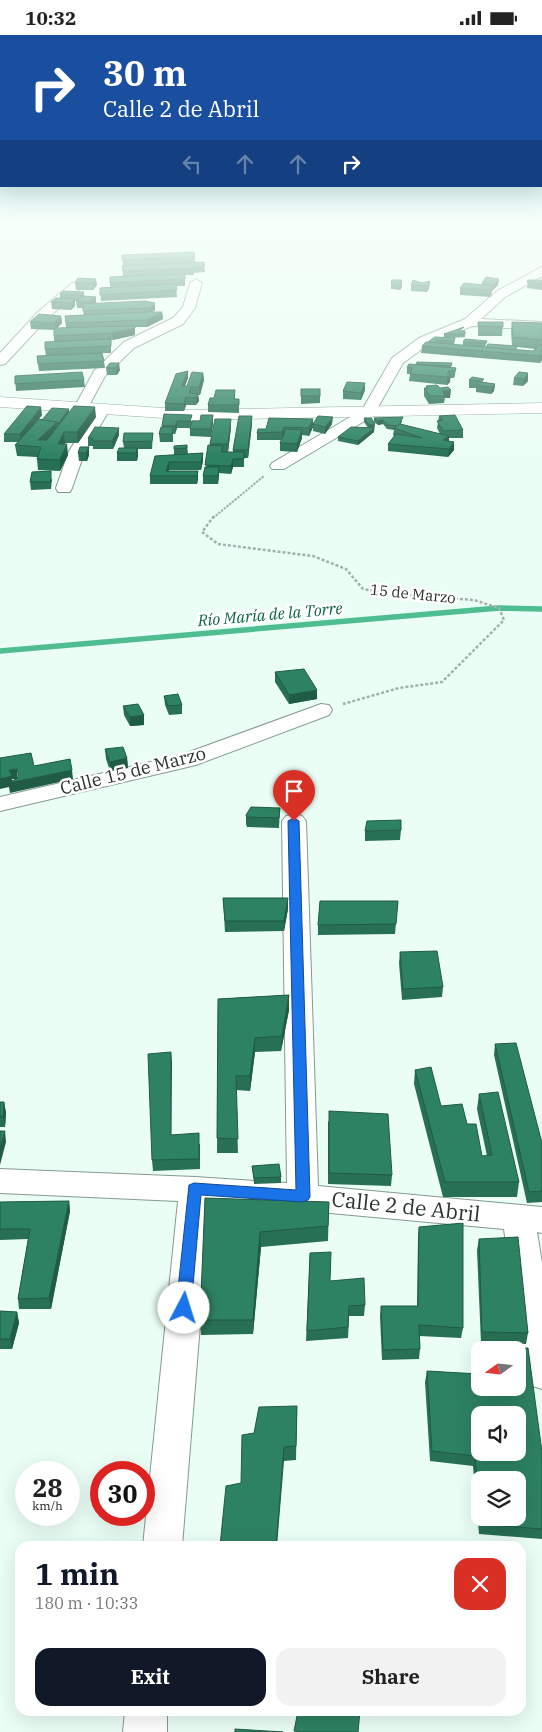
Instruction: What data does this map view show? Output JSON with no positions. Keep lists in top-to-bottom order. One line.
{"streets":{"street":["Calle 15 de Marzo","Calle 2 de Abril"],"path":["15 de Marzo"]},"crossings":[["15 de Marzo","Calle 15 de Marzo"]],"water":["Río María de la Torre"],"north":"left","page":{"status":"10:32","turn":["30 m","Calle 2 de Abril"],"speed":"28 km/h","limit":"30","heading":["1 min","180 m · 10:33"],"buttons":["Exit","Share"]}}
